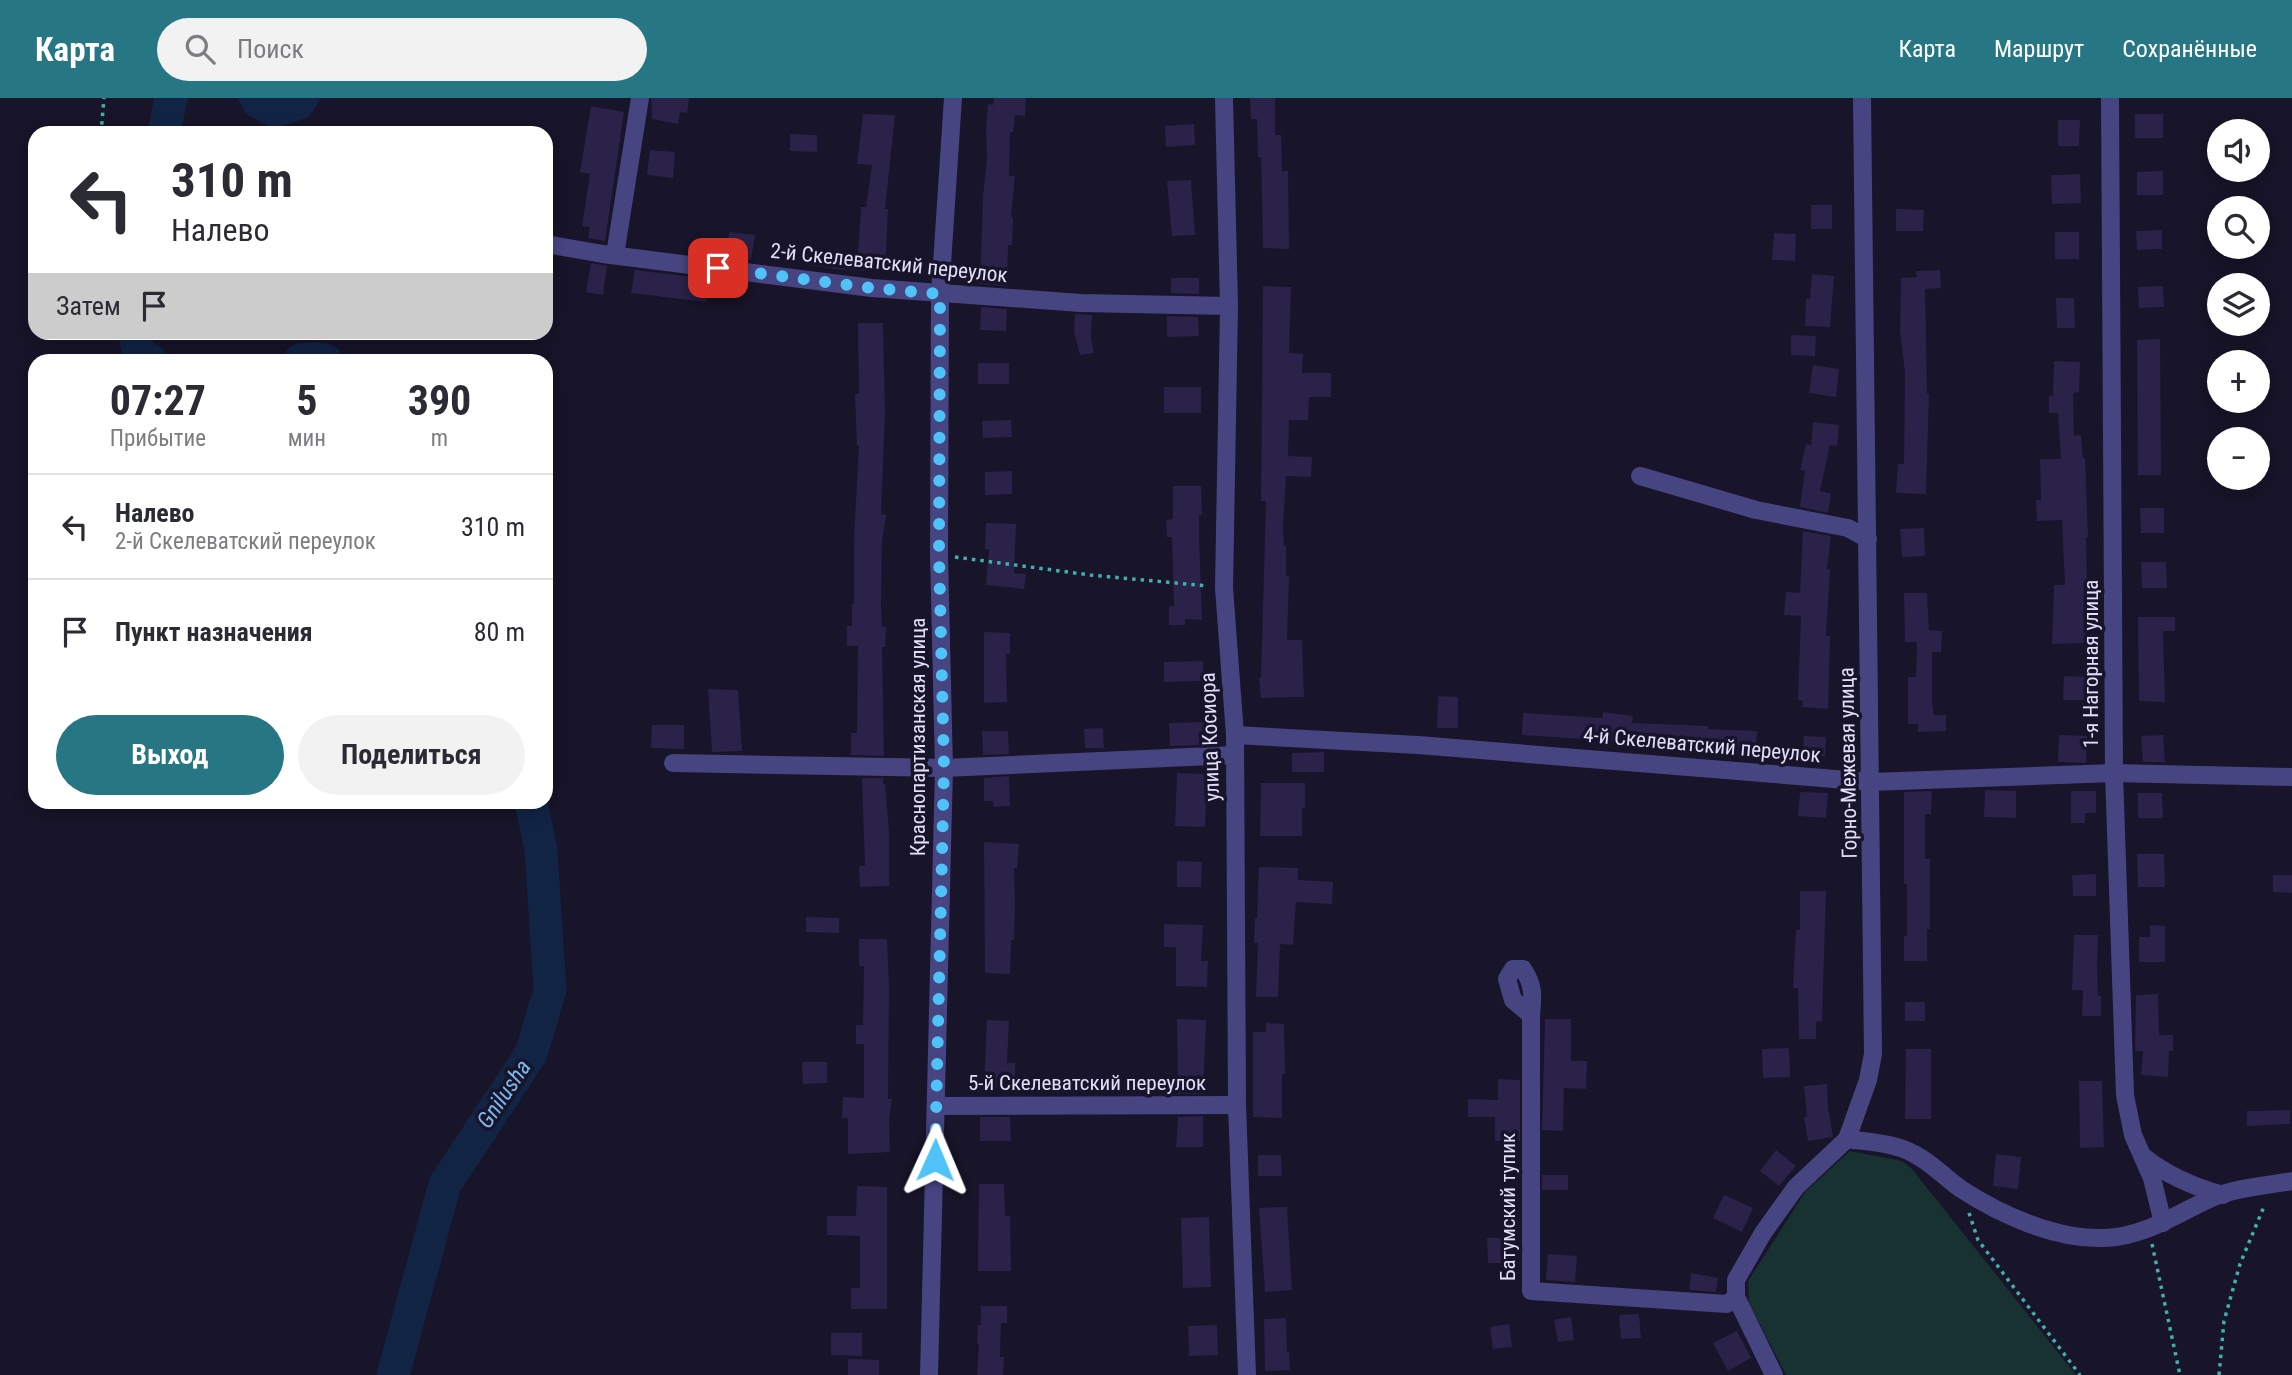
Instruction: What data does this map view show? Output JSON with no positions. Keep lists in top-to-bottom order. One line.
{"streets":{"street":["2-й Скелеватский переулок","1-я Нагорная улица","Краснопартизанская улица","улица Косиора","4-й Скелеватский переулок","Горно-Межевая улица","5-й Скелеватский переулок","Батумский тупик"]},"crossings":[["2-й Скелеватский переулок","Краснопартизанская улица"],["2-й Скелеватский переулок","улица Косиора"],["1-я Нагорная улица","4-й Скелеватский переулок"],["Краснопартизанская улица","5-й Скелеватский переулок"],["улица Косиора","4-й Скелеватский переулок"],["улица Косиора","5-й Скелеватский переулок"],["4-й Скелеватский переулок","Горно-Межевая улица"],["Горно-Межевая улица","Батумский тупик"]],"water":["Gnilusha"],"page":{"header":"Карта","search":"Поиск","nav":["Карта","Маршрут","Сохранённые"],"map_buttons":["+","−"],"turn":["310 m","Налево"],"then":"Затем","eta":["07:27","Прибытие","5","мин","390","m"],"list":[{"name":"Налево","note":"2-й Скелеватский переулок","value":"310 m"},{"name":"Пункт назначения","value":"80 m"}],"buttons":["Выход","Поделиться"]}}
